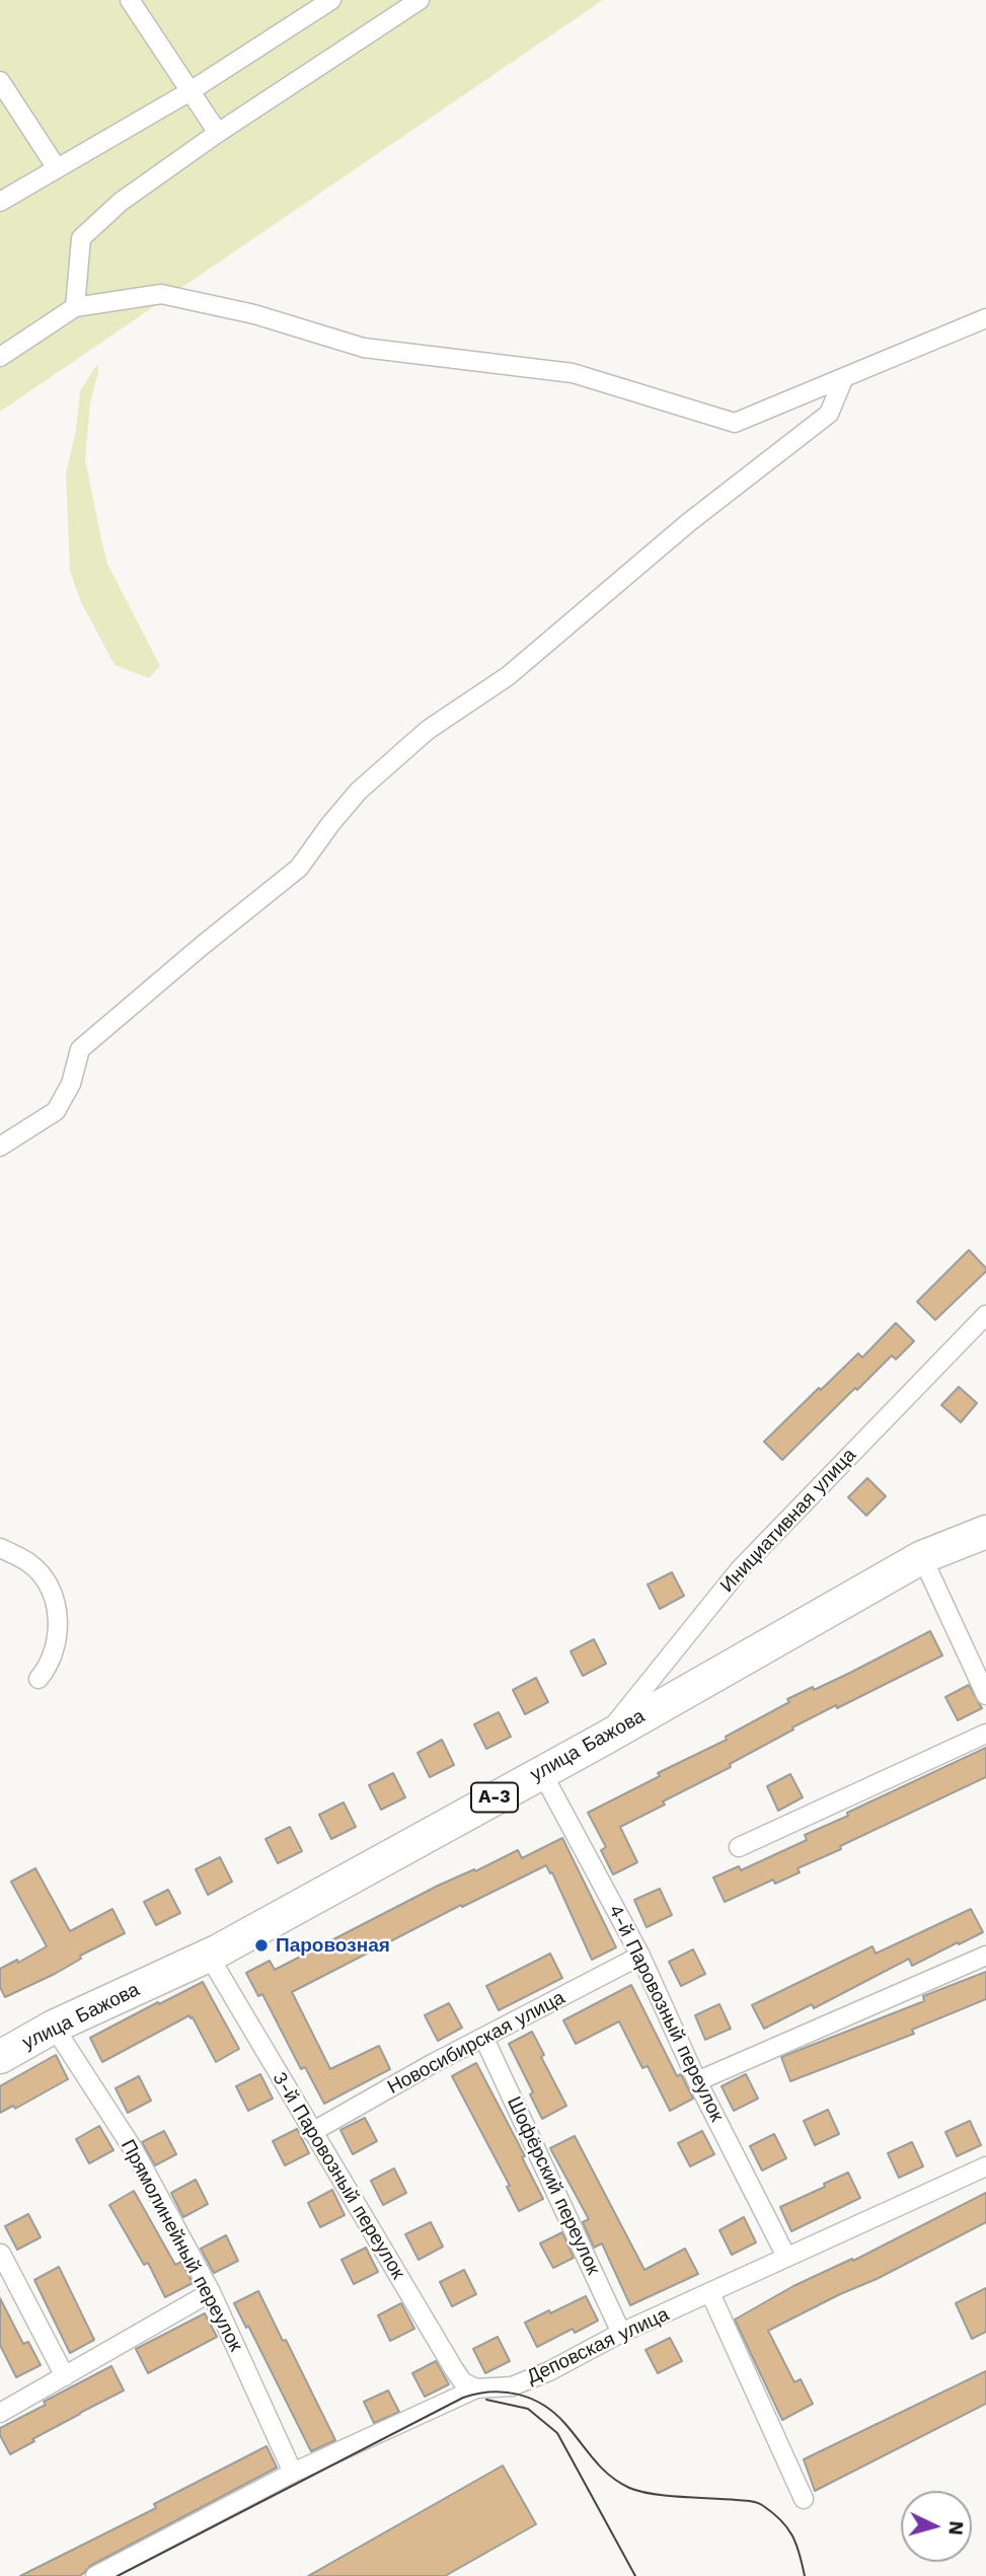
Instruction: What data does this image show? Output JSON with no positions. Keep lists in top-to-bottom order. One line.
{"streets":{"highway":["улица Бажова","A-3"],"street":["Инициативная улица","4-й Паровозный переулок","Новосибирская улица","3-й Паровозный переулок","Шофёрский переулок","Прямолинейный переулок","Деповская улица"]},"crossings":[["Инициативная улица","улица Бажова"],["улица Бажова","4-й Паровозный переулок"],["улица Бажова","3-й Паровозный переулок"],["улица Бажова","Прямолинейный переулок"],["4-й Паровозный переулок","Новосибирская улица"],["4-й Паровозный переулок","Деповская улица"],["Новосибирская улица","3-й Паровозный переулок"],["Новосибирская улица","Шофёрский переулок"],["3-й Паровозный переулок","Деповская улица"],["Шофёрский переулок","Деповская улица"],["Прямолинейный переулок","Деповская улица"]],"places":["Паровозная"],"north":"right"}
